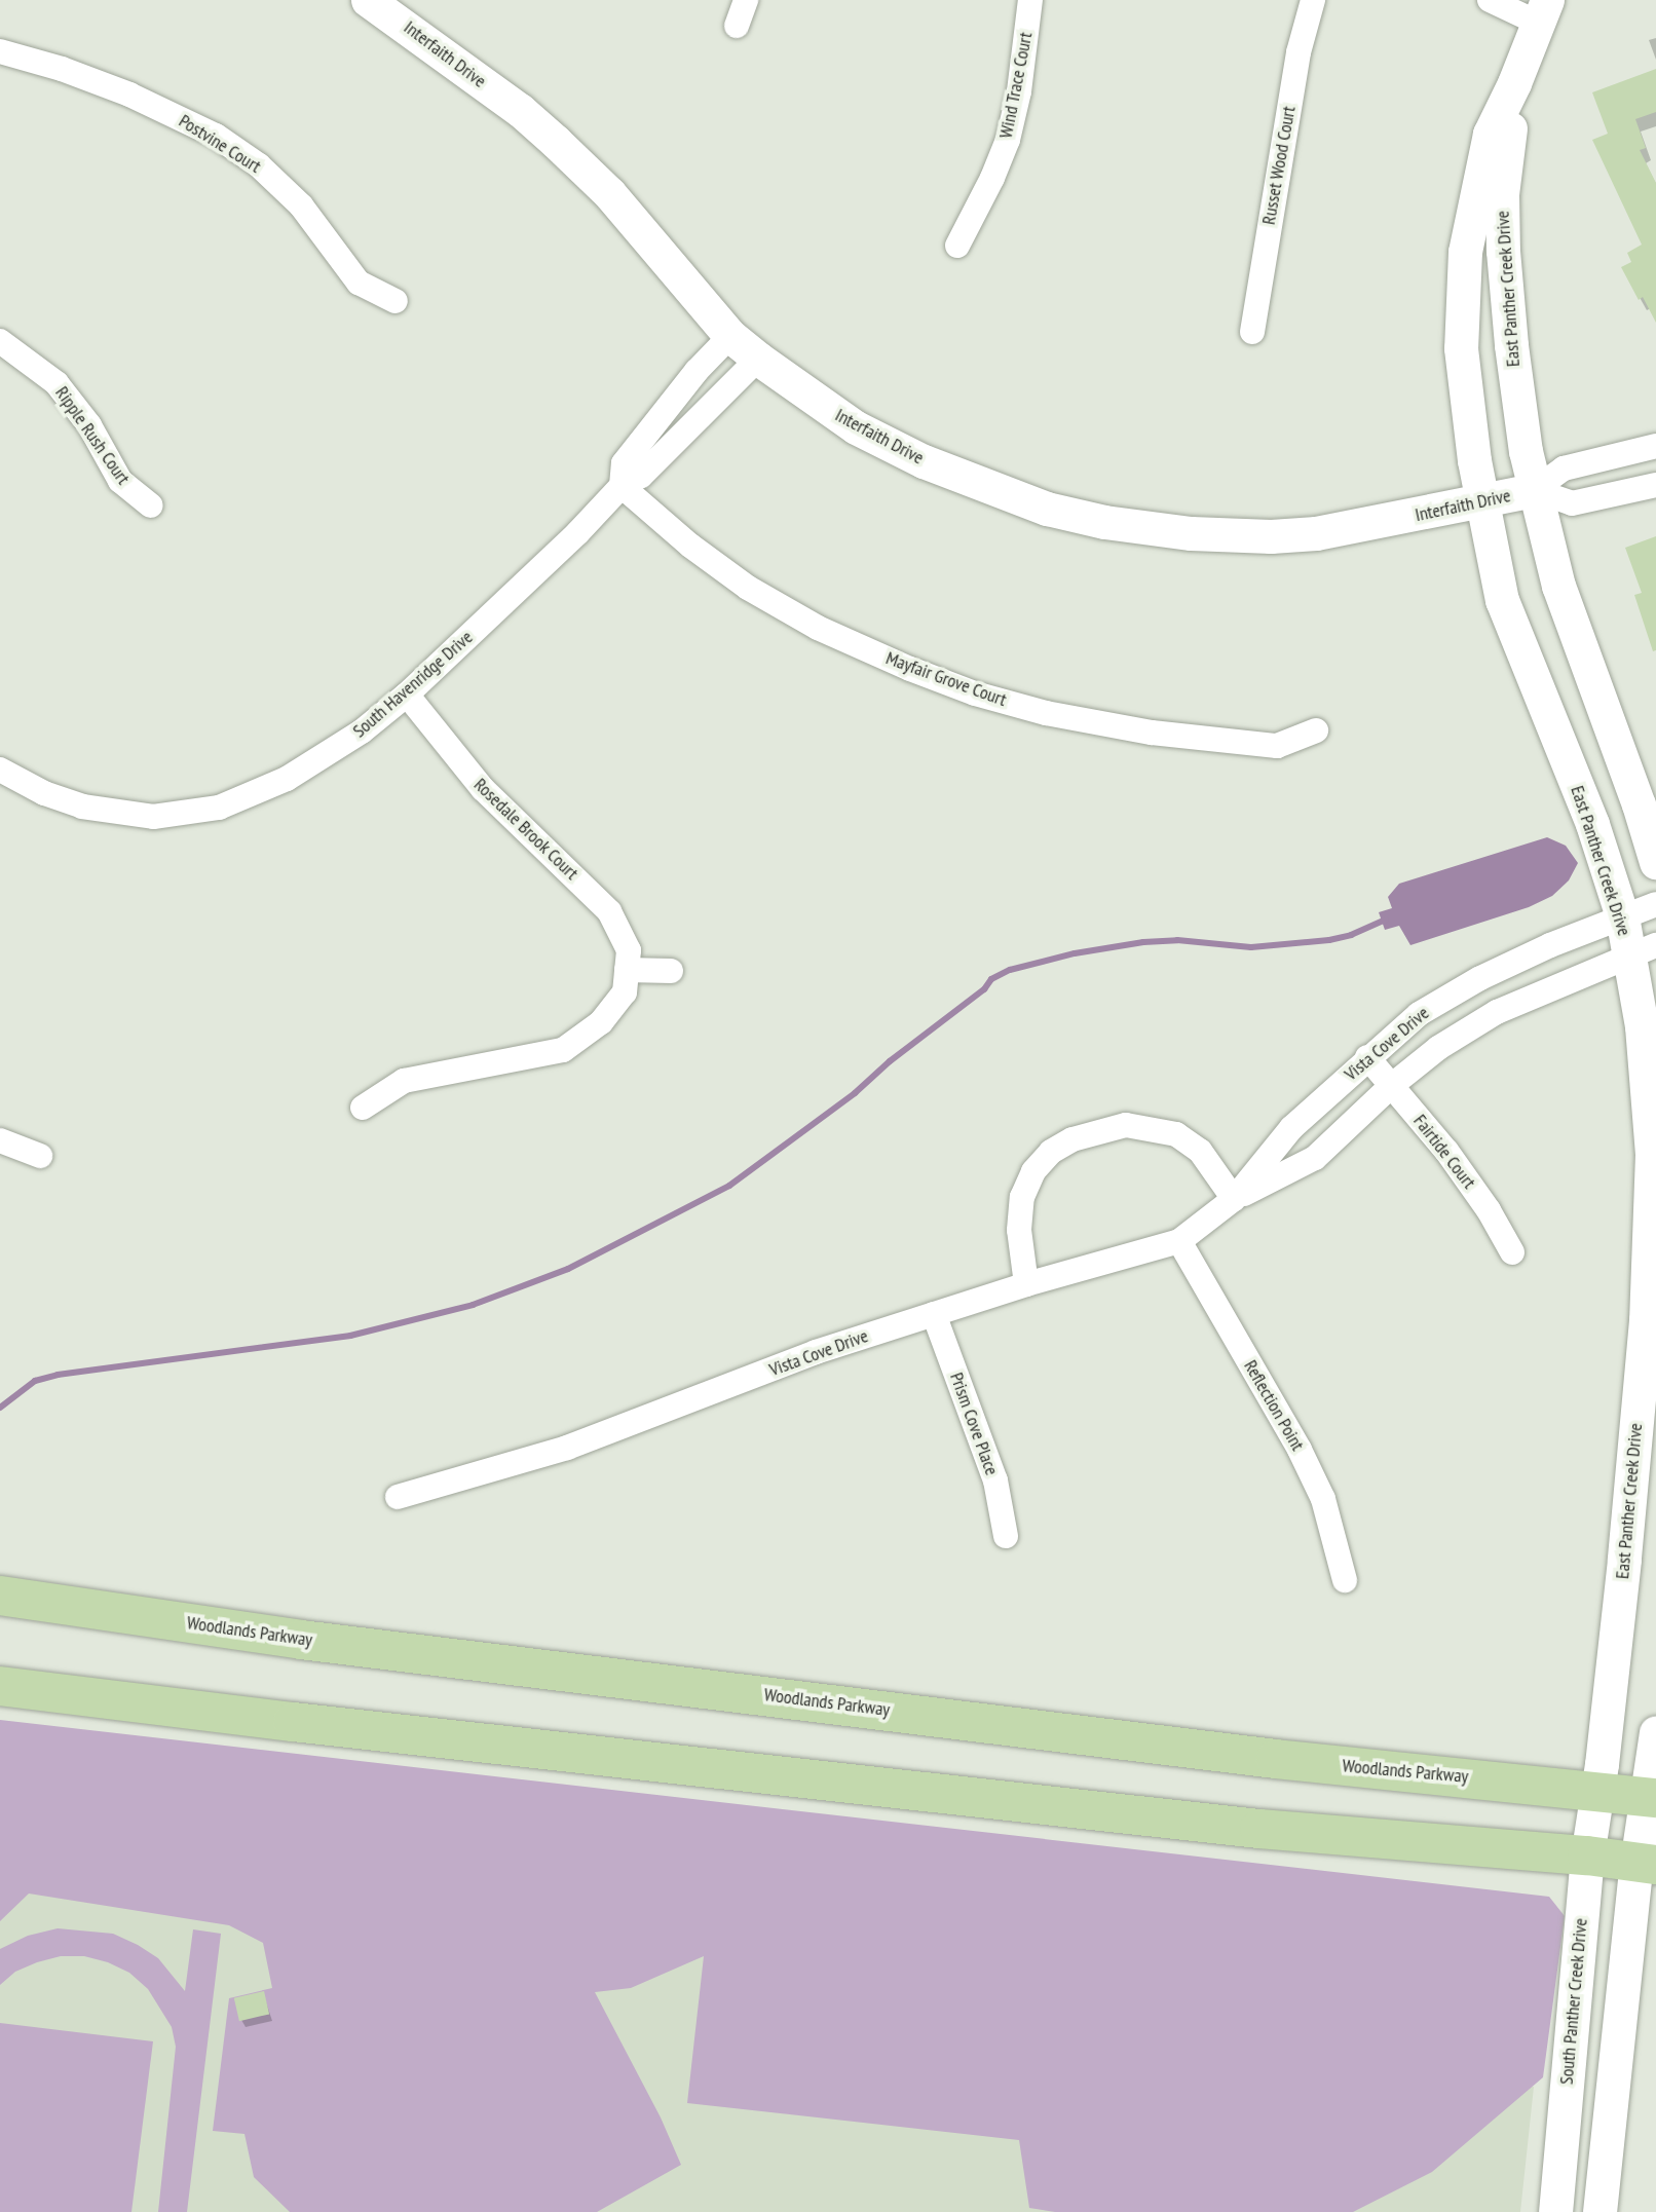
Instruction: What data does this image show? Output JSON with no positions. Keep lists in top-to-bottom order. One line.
{"streets":{"main road":["Woodlands Parkway"],"street":["Interfaith Drive","Wind Trace Court","Postvine Court","Russet Wood Court","East Panther Creek Drive","Ripple Rush Court","Mayfair Grove Court","South Havenridge Drive","Rosedale Brook Court","Vista Cove Drive","Fairtide Court","Reflection Point","Prism Cove Place","South Panther Creek Drive"]},"crossings":[["Interfaith Drive","East Panther Creek Drive"],["Interfaith Drive","South Havenridge Drive"],["East Panther Creek Drive","Vista Cove Drive"],["East Panther Creek Drive","Woodlands Parkway"],["East Panther Creek Drive","South Panther Creek Drive"],["Mayfair Grove Court","South Havenridge Drive"],["South Havenridge Drive","Rosedale Brook Court"],["Vista Cove Drive","Fairtide Court"],["Vista Cove Drive","Reflection Point"],["Vista Cove Drive","Prism Cove Place"],["Woodlands Parkway","South Panther Creek Drive"]]}
